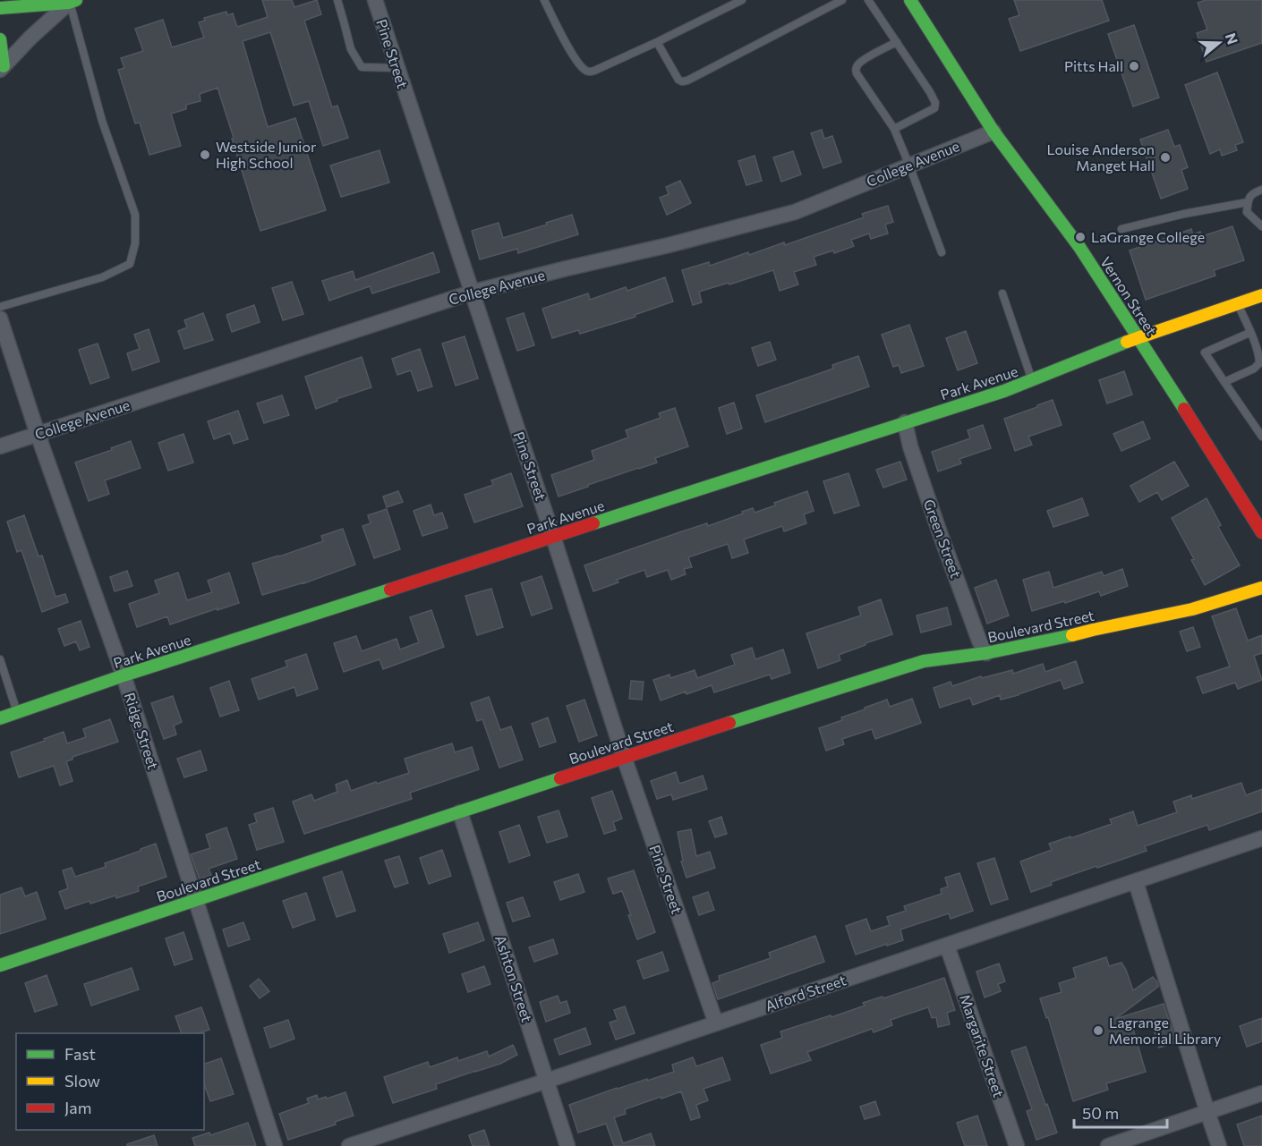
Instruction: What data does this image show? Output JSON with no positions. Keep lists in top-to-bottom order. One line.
{"streets":{"street":["Pine Street","College Avenue","Vernon Street","Park Avenue","Green Street","Boulevard Street","Ridge Street","Ashton Street","Alford Street","Margarite Street"]},"crossings":[["Pine Street","College Avenue"],["Pine Street","Park Avenue"],["Pine Street","Boulevard Street"],["Pine Street","Alford Street"],["College Avenue","Vernon Street"],["College Avenue","Ridge Street"],["Vernon Street","Park Avenue"],["Park Avenue","Green Street"],["Park Avenue","Ridge Street"],["Green Street","Boulevard Street"],["Boulevard Street","Ridge Street"],["Boulevard Street","Ashton Street"],["Ashton Street","Alford Street"],["Alford Street","Margarite Street"]],"places":["Pitts Hall","Westside Junior High School","Louise Anderson Manget Hall","LaGrange College","Lagrange Memorial Library"],"legend":["Fast","Slow","Jam"],"scale_bar":"50 m","north":"right"}
